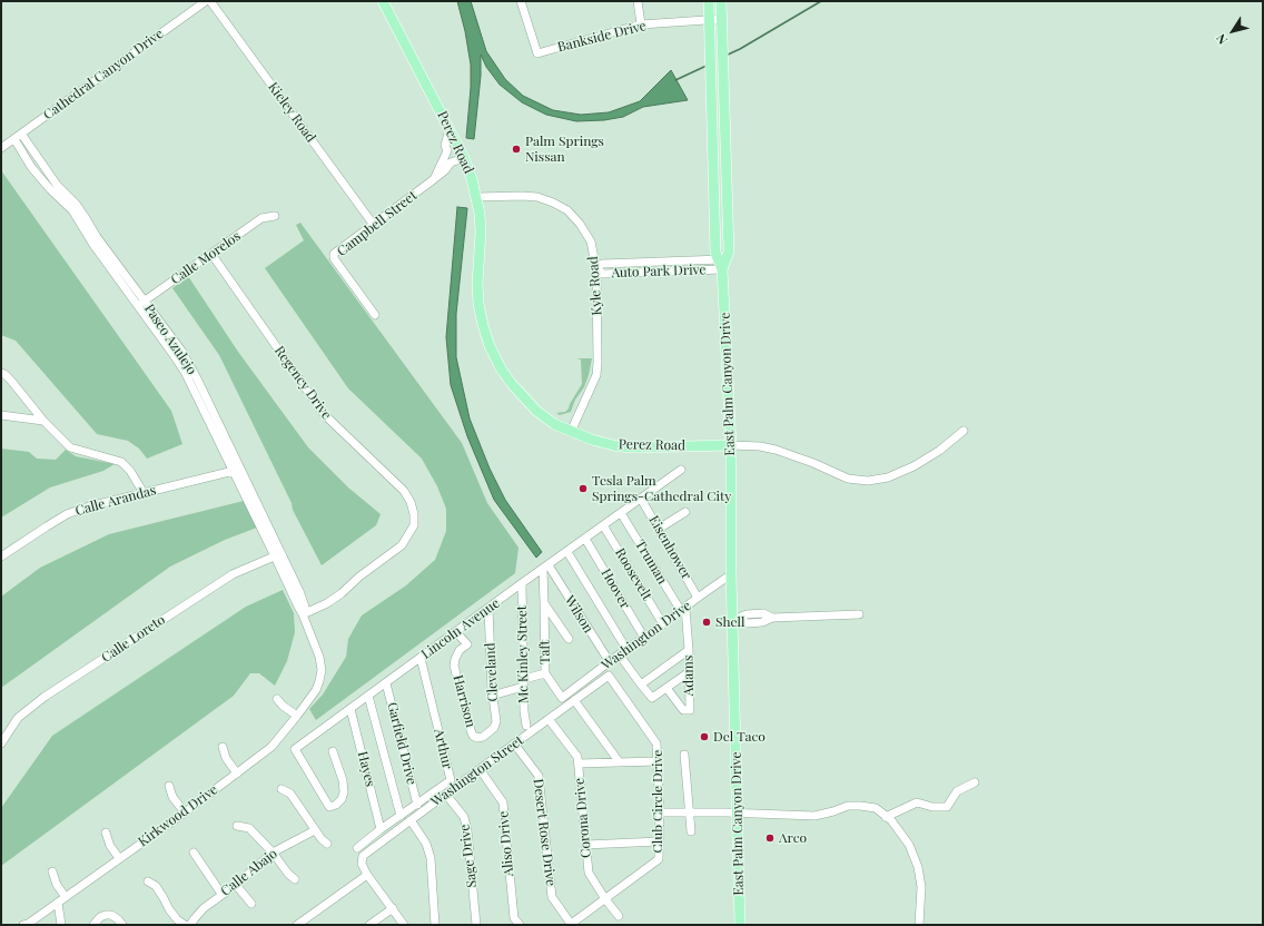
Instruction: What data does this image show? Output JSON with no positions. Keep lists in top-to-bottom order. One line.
{"streets":{"main road":["Perez Road","East Palm Canyon Drive"],"street":["Bankside Drive","Cathedral Canyon Drive","Kieley Road","Campbell Street","Calle Morelos","Auto Park Drive","Kyle Road","Paseo Azulejo","Regency Drive","Calle Arandas","Eisenhower","Truman","Roosevelt","Hoover","Wilson","Lincoln Avenue","Washington Drive","Calle Loreto","Taft","Mc Kinley Street","Cleveland","Adams","Harrison","Garfield Drive","Arthur","Hayes","Washington Street","Club Circle Drive","Kirkwood Drive","Corona Drive","Desert Rose Drive","Aliso Drive","Sage Drive","Calle Abajo"]},"crossings":[["Bankside Drive","East Palm Canyon Drive"],["Cathedral Canyon Drive","Paseo Azulejo"],["Kieley Road","Campbell Street"],["Perez Road","Campbell Street"],["Perez Road","Kyle Road"],["Perez Road","East Palm Canyon Drive"],["Calle Morelos","Paseo Azulejo"],["Calle Morelos","Regency Drive"],["Auto Park Drive","Kyle Road"],["Auto Park Drive","East Palm Canyon Drive"],["Paseo Azulejo","Regency Drive"],["Paseo Azulejo","Calle Arandas"],["Paseo Azulejo","Calle Loreto"],["Paseo Azulejo","Kirkwood Drive"],["East Palm Canyon Drive","Washington Drive"],["Eisenhower","Lincoln Avenue"],["Eisenhower","Washington Drive"],["Truman","Lincoln Avenue"],["Truman","Washington Drive"],["Truman","Adams"],["Roosevelt","Lincoln Avenue"],["Roosevelt","Washington Drive"],["Hoover","Lincoln Avenue"],["Hoover","Washington Drive"],["Wilson","Lincoln Avenue"],["Wilson","Washington Drive"],["Wilson","Taft"],["Lincoln Avenue","Taft"],["Lincoln Avenue","Mc Kinley Street"],["Lincoln Avenue","Cleveland"],["Lincoln Avenue","Harrison"],["Lincoln Avenue","Garfield Drive"],["Lincoln Avenue","Arthur"],["Lincoln Avenue","Hayes"],["Washington Drive","Taft"],["Washington Drive","Adams"],["Cleveland","Harrison"],["Garfield Drive","Arthur"],["Arthur","Hayes"],["Washington Street","Club Circle Drive"],["Washington Street","Corona Drive"],["Washington Street","Desert Rose Drive"],["Washington Street","Aliso Drive"],["Washington Street","Sage Drive"],["Club Circle Drive","Corona Drive"],["Club Circle Drive","Desert Rose Drive"]],"places":["Palm Springs Nissan","Tesla Palm Springs-Cathedral City","Shell","Del Taco","Arco"],"north":"bottom left"}
